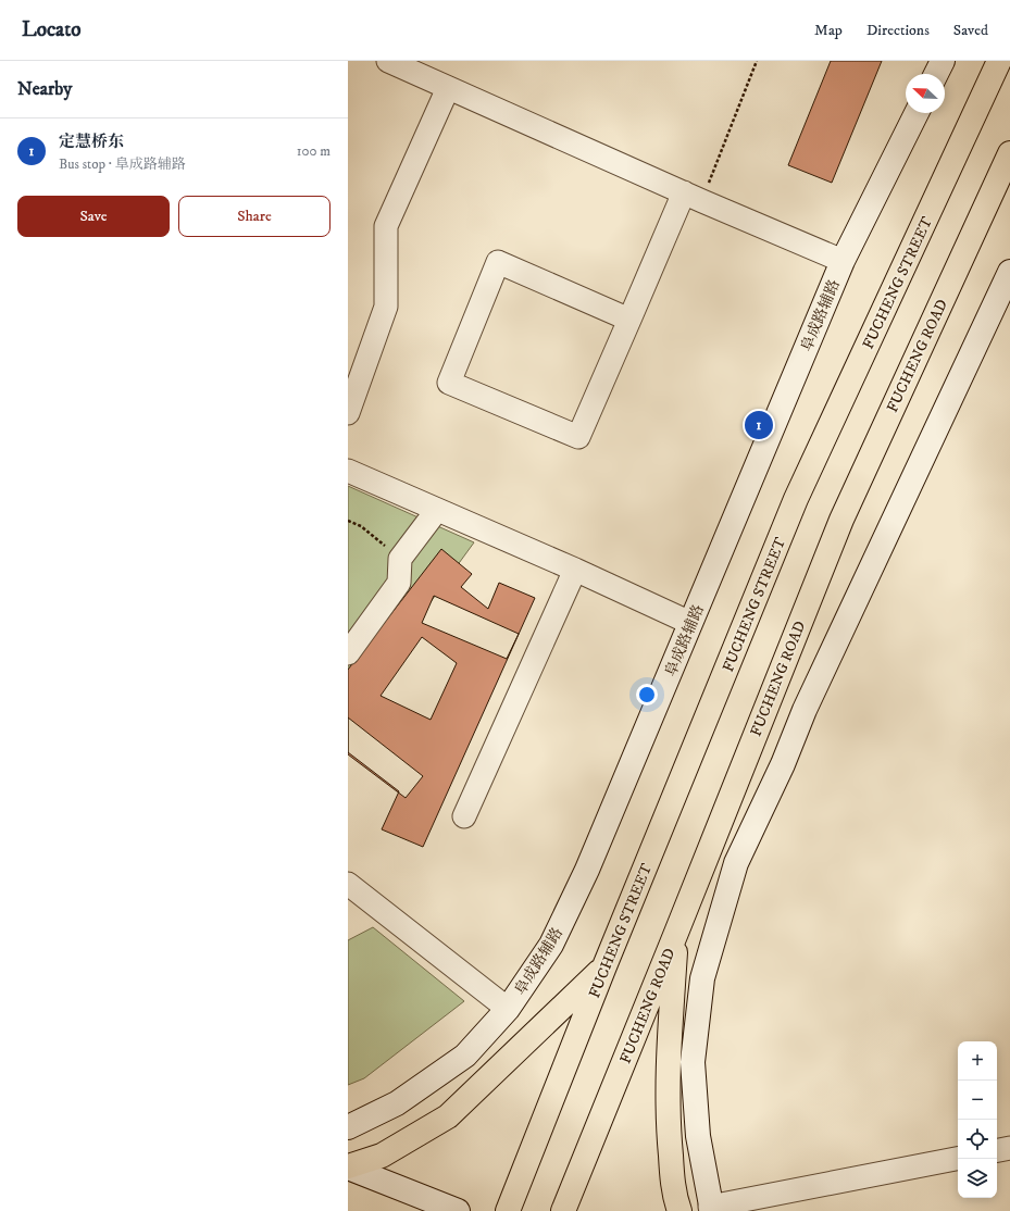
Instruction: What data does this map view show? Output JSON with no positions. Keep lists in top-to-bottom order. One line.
{"streets":{"highway":["FUCHENG STREET","FUCHENG ROAD"],"main road":["阜成路辅路"]},"north":"top left","page":{"header":"Locato","nav":["Map","Directions","Saved"],"heading":"Nearby","list":[{"mark":"1","name":"定慧桥东","note":"Bus stop · 阜成路辅路","value":"100 m"}],"buttons":["Save","Share"],"pins":"1","map_buttons":["+","−"]}}
